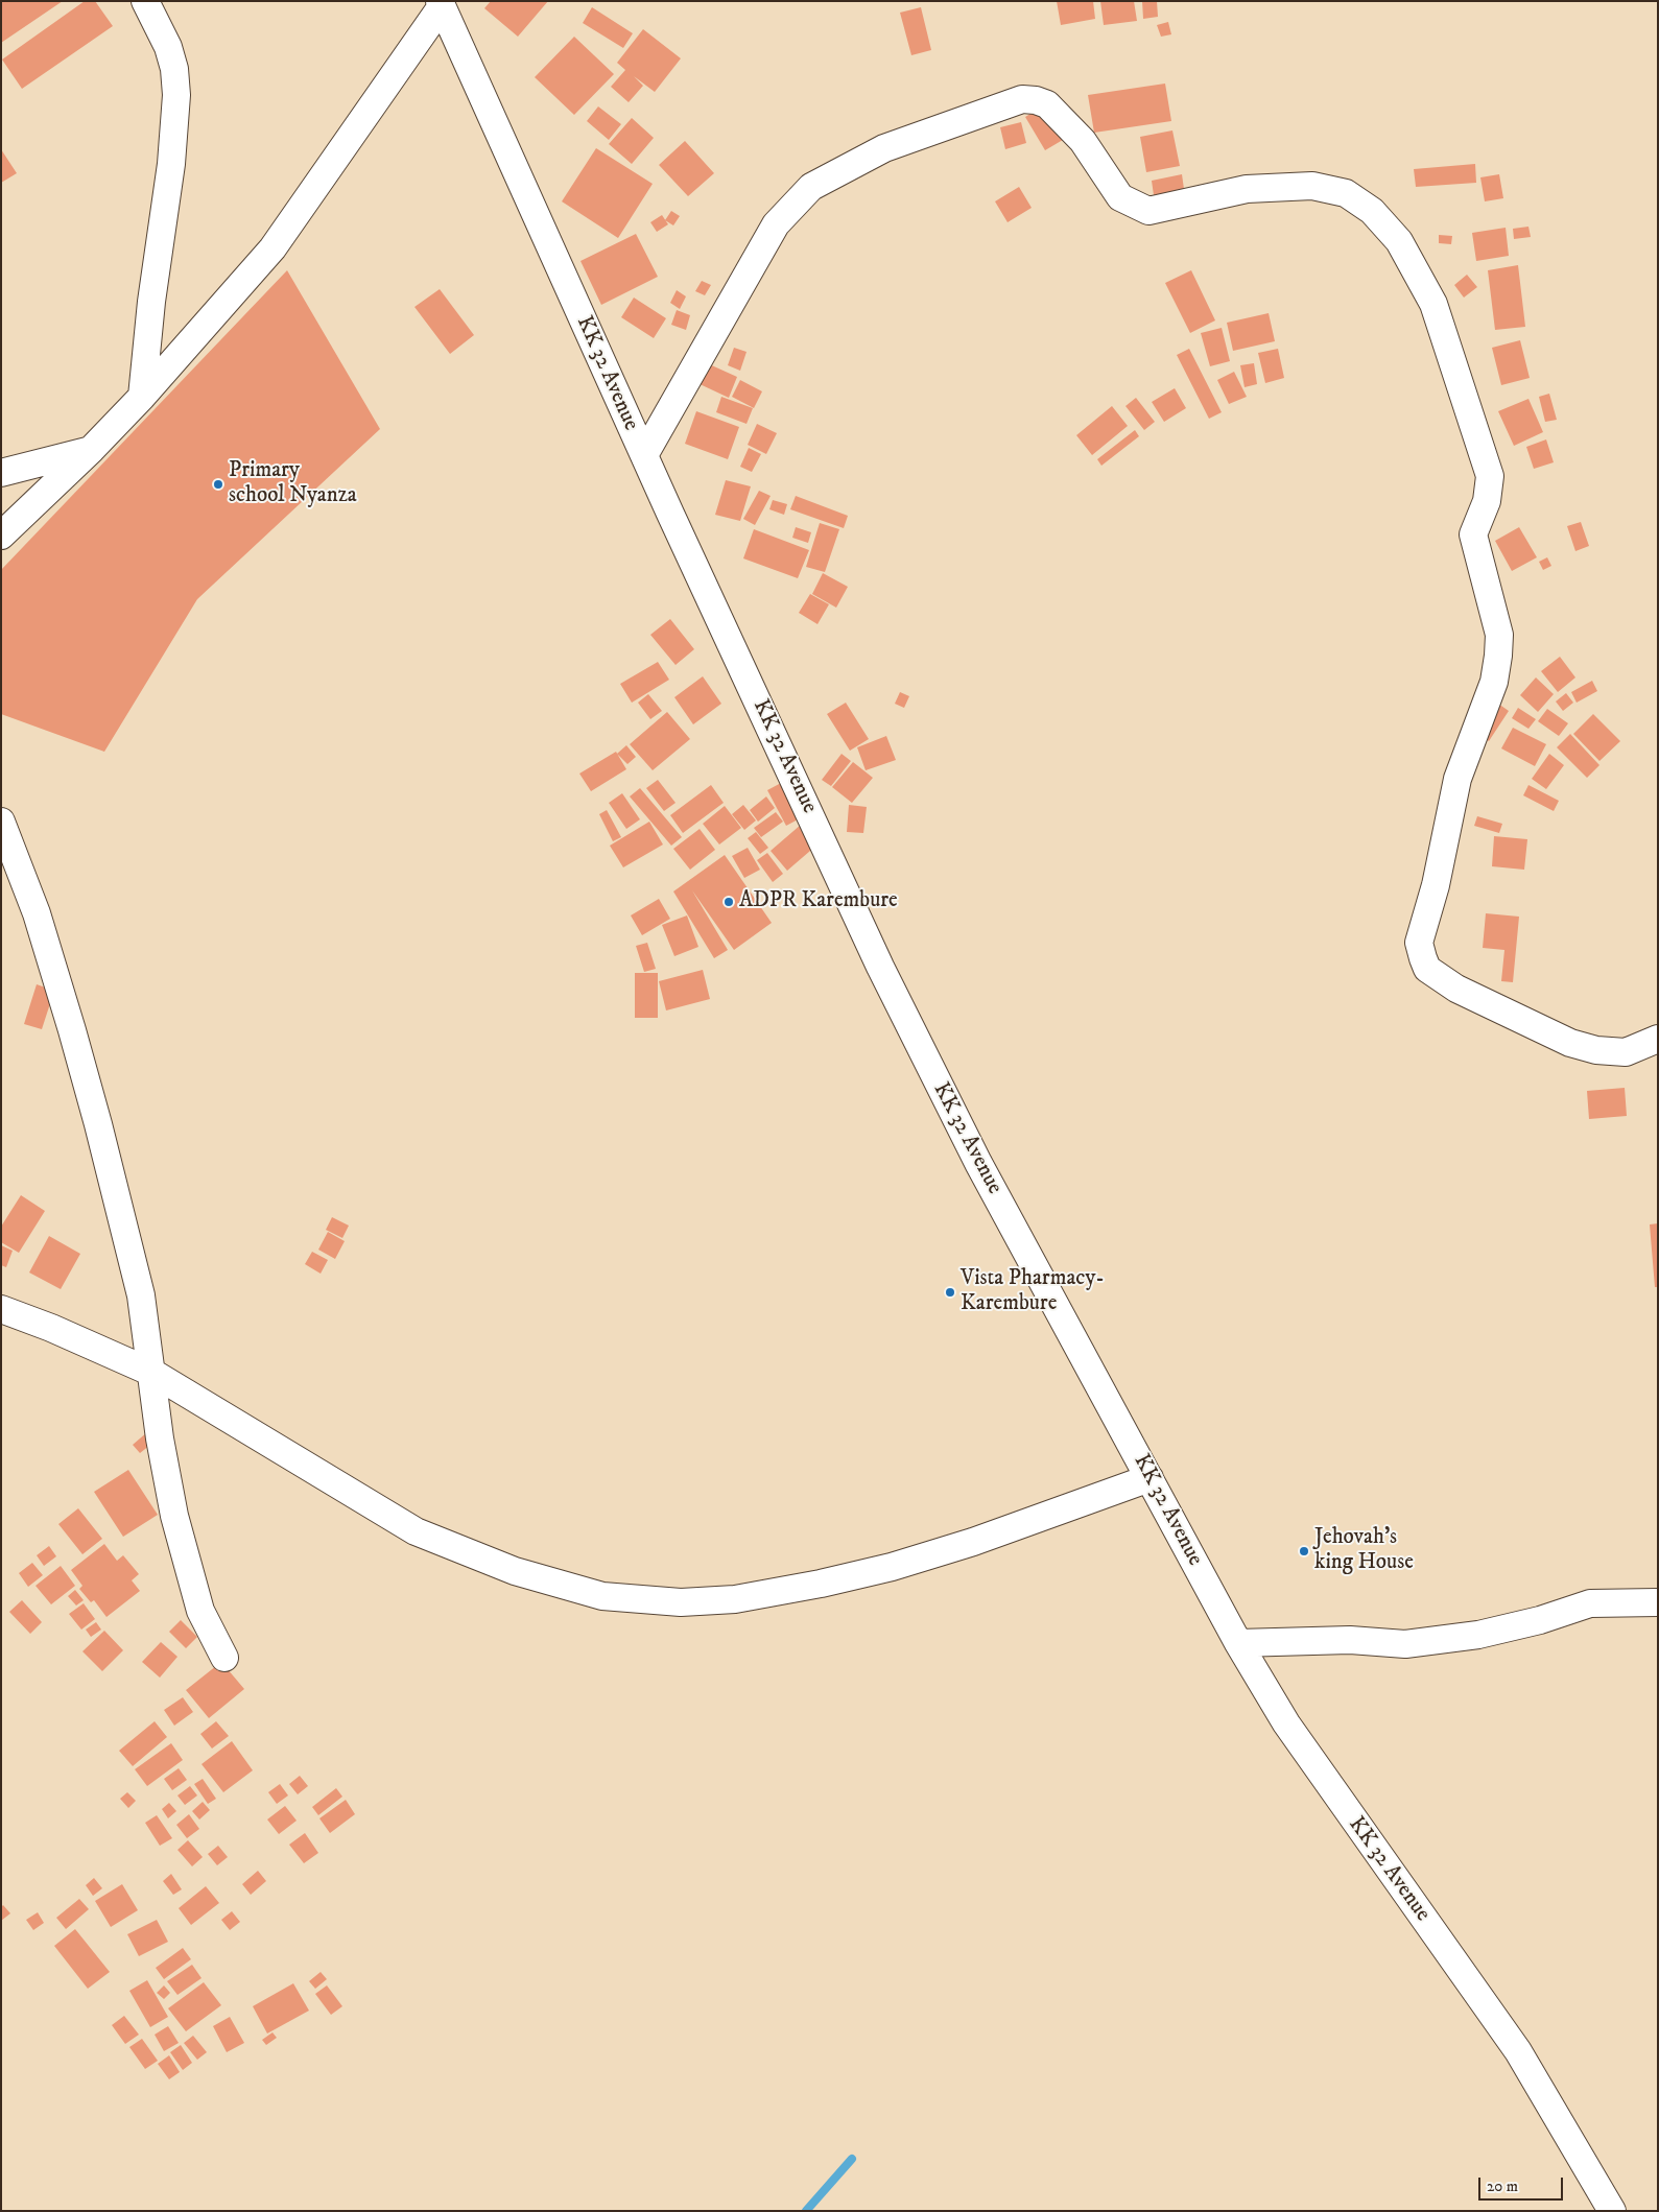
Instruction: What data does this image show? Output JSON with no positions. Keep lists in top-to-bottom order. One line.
{"streets":{"street":["KK 32 Avenue"]},"places":["Primary school Nyanza","ADPR Karembure","Vista Pharmacy- Karembure","Jehovah's king House"],"scale_bar":"20 m"}
